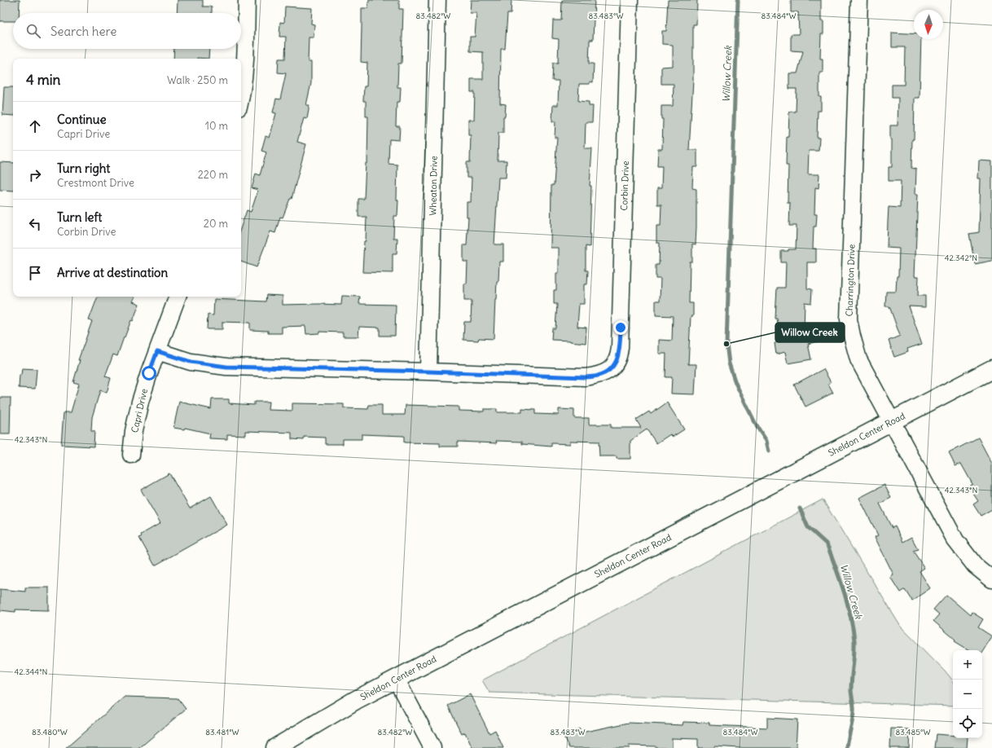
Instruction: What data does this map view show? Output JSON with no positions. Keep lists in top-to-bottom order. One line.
{"streets":{"main road":["Sheldon Center Road"],"street":["Wheaton Drive","Corbin Drive","Charrington Drive","Capri Drive"]},"crossings":[["Wheaton Drive","Corbin Drive"],["Charrington Drive","Sheldon Center Road"]],"water":["Willow Creek"],"places":["Willow Creek"],"north":"bottom","page":{"search":"Search here","heading":["4 min","Walk · 250 m"],"list":[["Continue","Capri Drive","10 m"],["Turn right","Crestmont Drive","220 m"],["Turn left","Corbin Drive","20 m"],"Arrive at destination"],"map_buttons":["+","−"]},"coordinates":["83.482°W","83.483°W","83.484°W","42.342°N","42.343°N","42.344°N","83.480°W","83.481°W","83.485°W"]}
